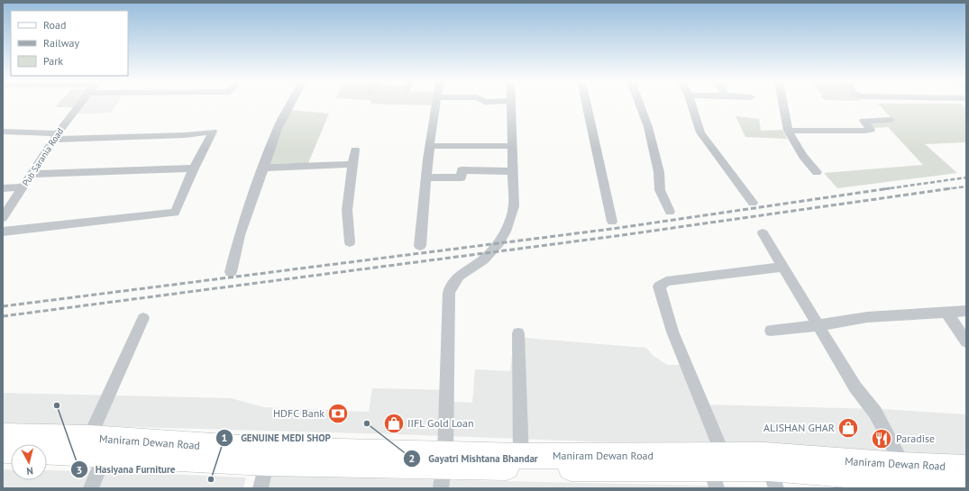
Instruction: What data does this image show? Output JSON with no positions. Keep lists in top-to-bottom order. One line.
{"streets":{"main road":["Maniram Dewan Road"],"street":["Pub Sarania Road"]},"places":{"other":["Hasiyana Furniture","Gayatri Mishtana Bhandar","GENUINE MEDI SHOP"],"bank":["HDFC Bank"],"shop":["IIFL Gold Loan","ALISHAN GHAR"],"restaurant":["Paradise"]},"legend":["Road","Railway","Park"],"north":"bottom"}
